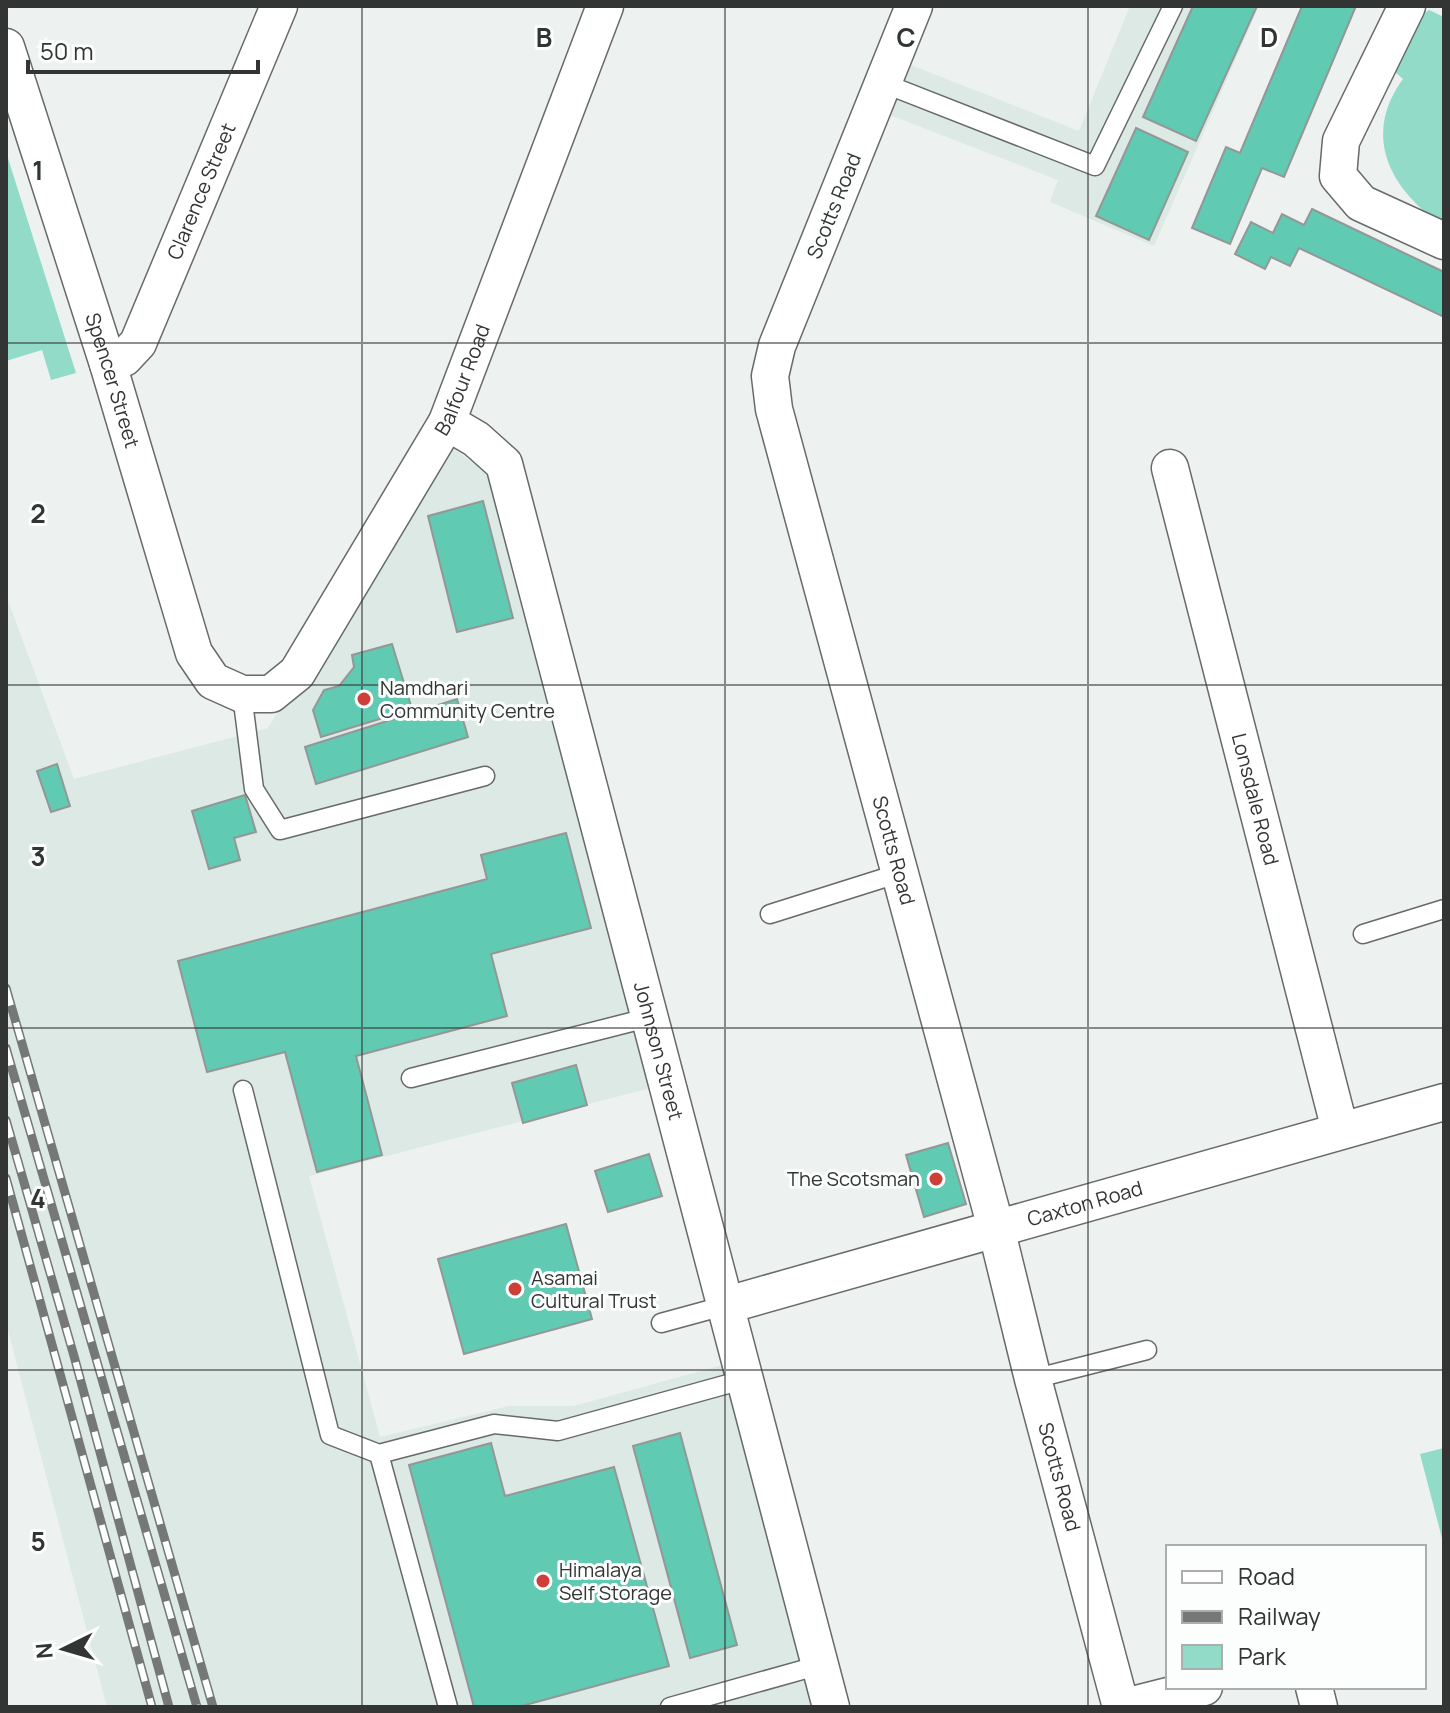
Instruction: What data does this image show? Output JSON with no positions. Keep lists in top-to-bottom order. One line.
{"streets":{"street":["Clarence Street","Scotts Road","Balfour Road","Spencer Street","Lonsdale Road","Johnson Street","Caxton Road"]},"crossings":[["Clarence Street","Spencer Street"],["Scotts Road","Caxton Road"],["Balfour Road","Spencer Street"],["Balfour Road","Johnson Street"],["Lonsdale Road","Caxton Road"],["Johnson Street","Caxton Road"]],"places":["Namdhari Community Centre","The Scotsman","Asamai Cultural Trust","Himalaya Self Storage"],"legend":["Road","Railway","Park"],"scale_bar":"50 m","north":"left","grid":{"columns":["B","C","D"],"rows":["1","2","3","4","5"]}}
